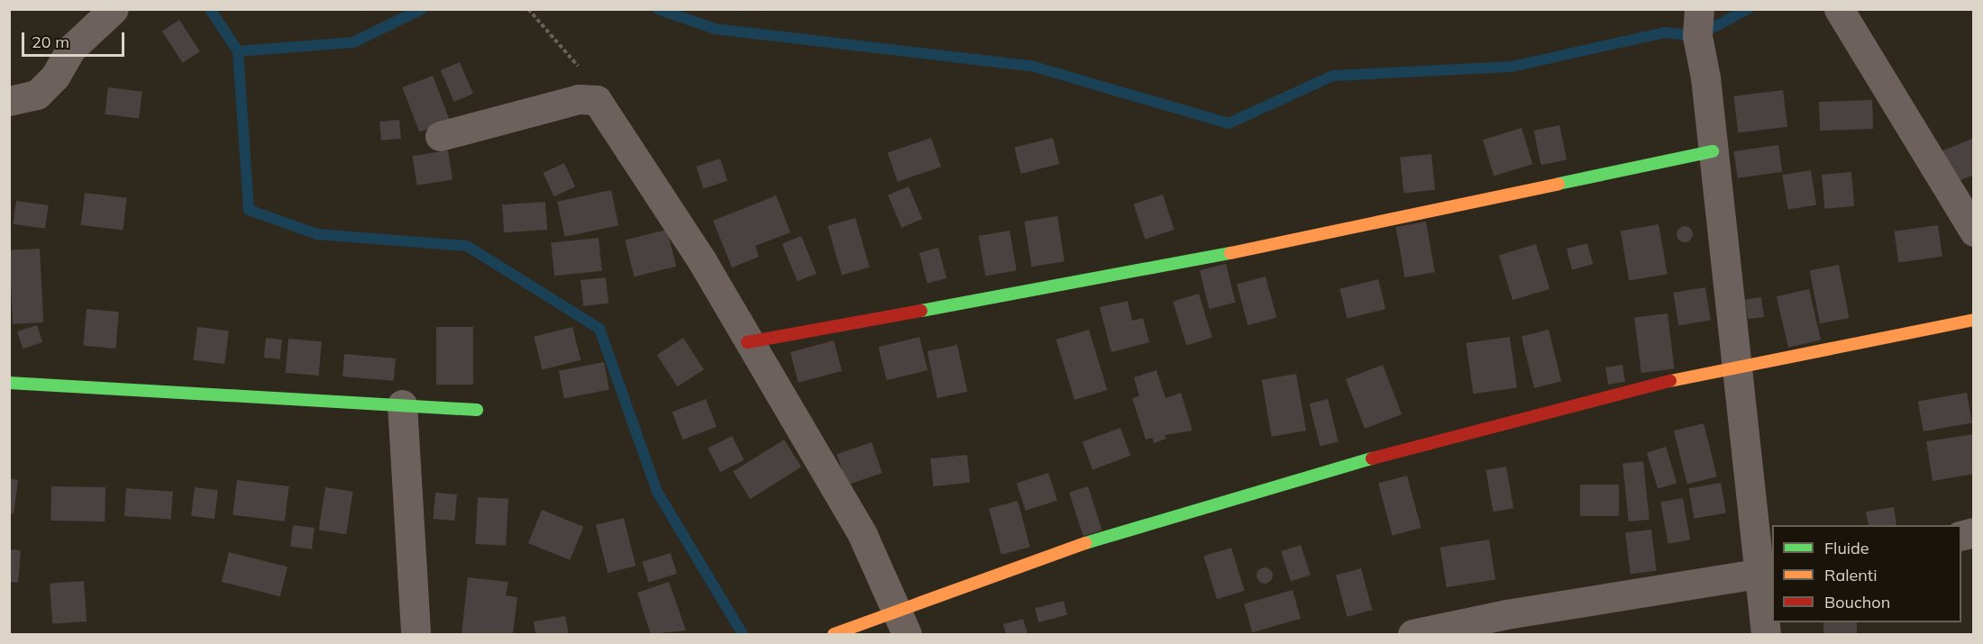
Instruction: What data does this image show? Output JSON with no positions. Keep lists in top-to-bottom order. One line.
{"legend":["Fluide","Ralenti","Bouchon"],"scale_bar":"20 m"}
